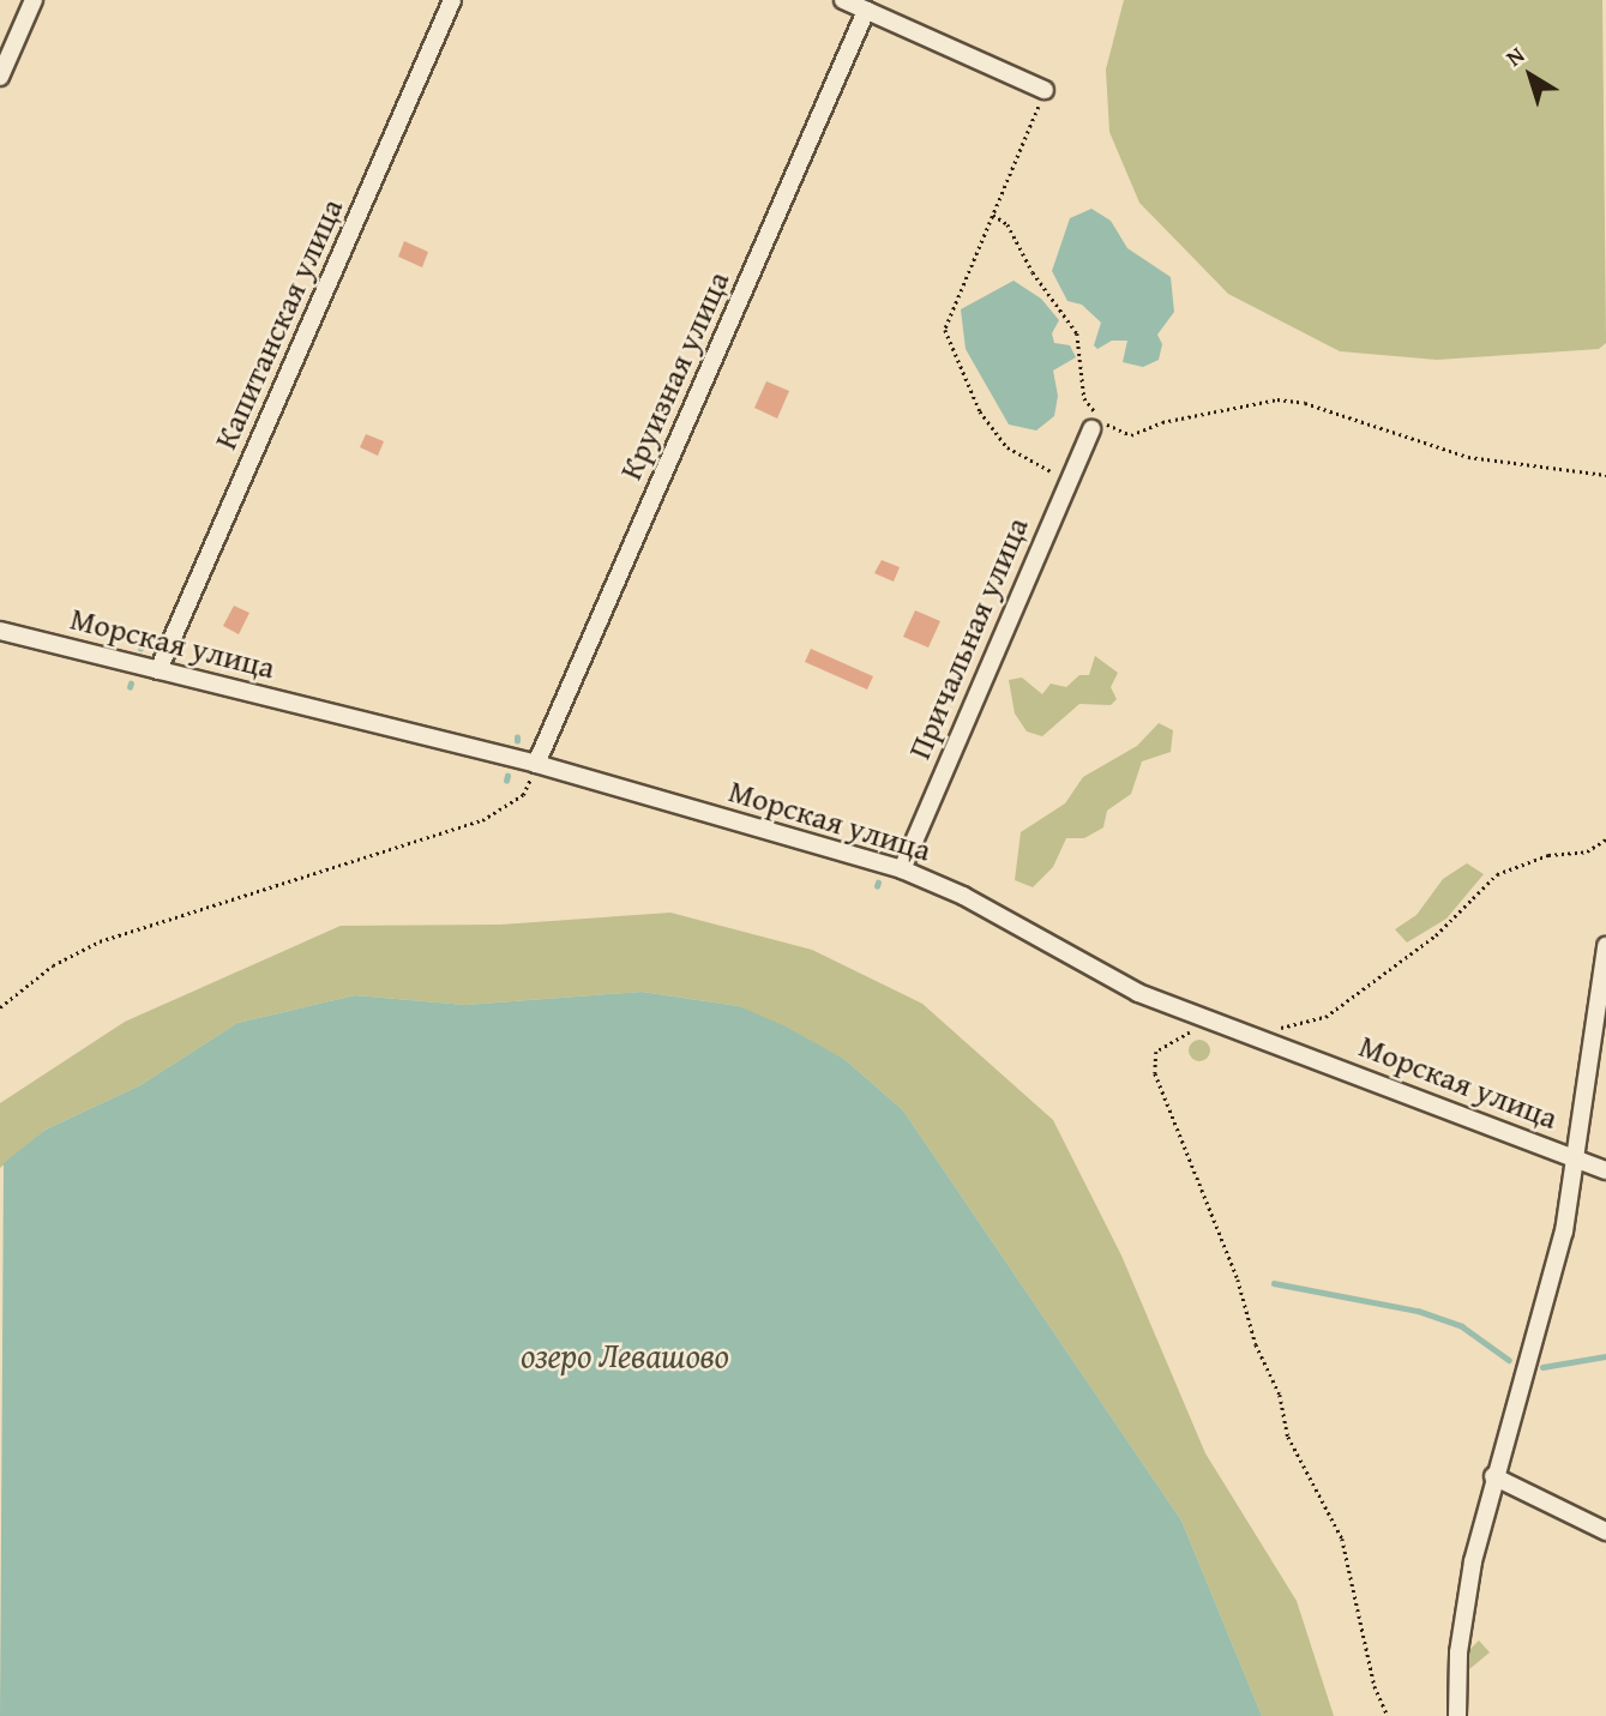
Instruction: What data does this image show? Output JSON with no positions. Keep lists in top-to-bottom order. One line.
{"streets":{"street":["Капитанская улица","Круизная улица","Причальная улица","Морская улица"]},"crossings":[["Капитанская улица","Морская улица"],["Круизная улица","Морская улица"],["Причальная улица","Морская улица"]],"water":["озеро Левашово"],"north":"top left"}
